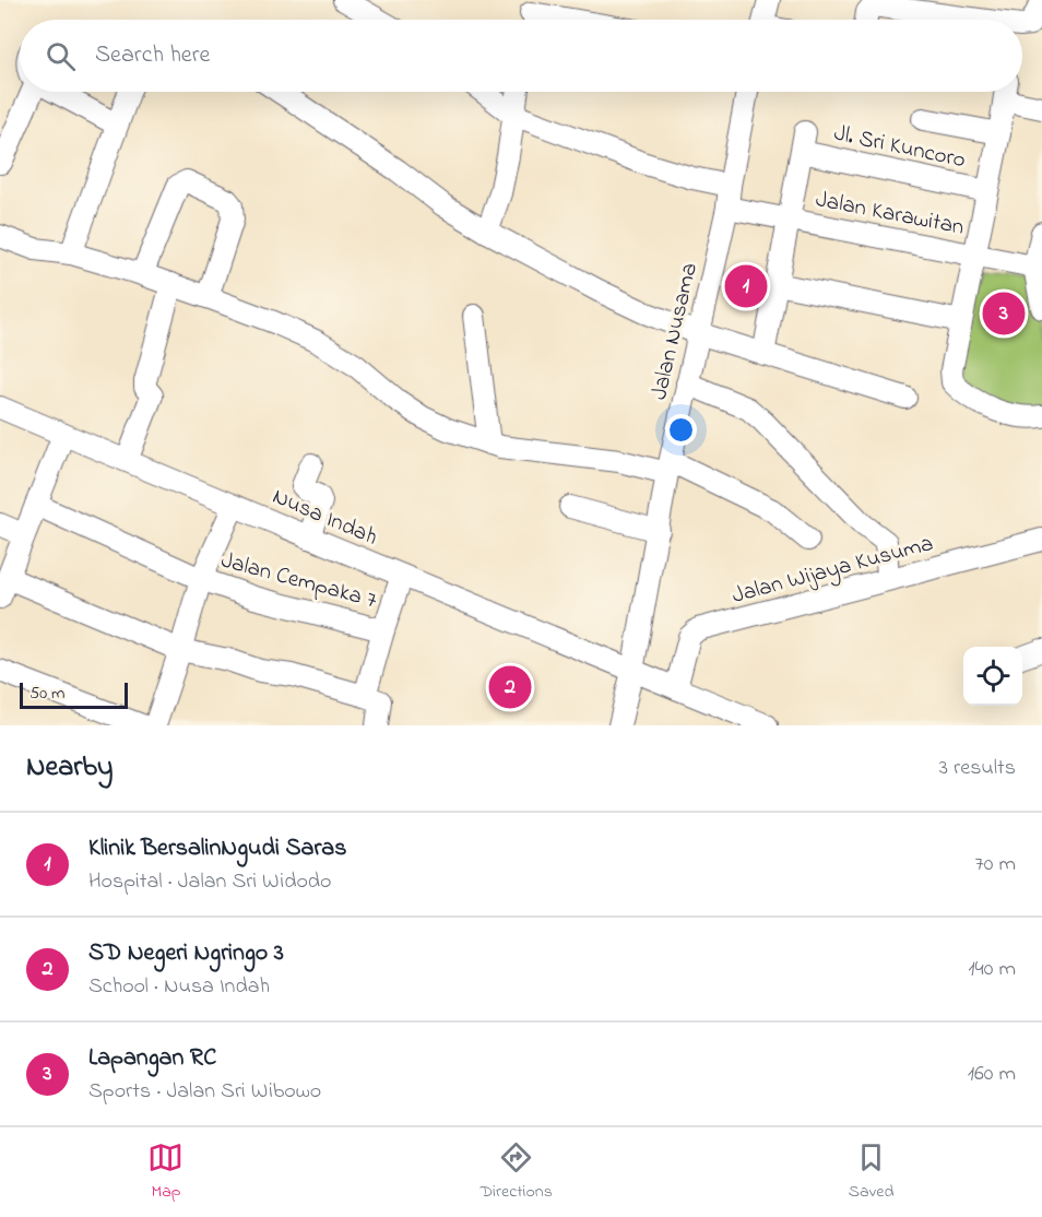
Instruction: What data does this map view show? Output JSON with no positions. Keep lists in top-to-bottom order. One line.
{"streets":{"street":["Jl. Sri Kuncoro","Jalan Karawitan","Jalan Nusama","Nusa Indah","Jalan Wijaya Kusuma","Jalan Cempaka 7"]},"crossings":[["Jl. Sri Kuncoro","Jalan Karawitan"],["Jalan Karawitan","Jalan Nusama"],["Jalan Nusama","Nusa Indah"],["Nusa Indah","Jalan Wijaya Kusuma"]],"scale_bar":"50 m","page":{"search":"Search here","pins":["1","3","2"],"scale":"50 m","heading":["Nearby","3 results"],"list":[{"mark":"1","name":"Klinik BersalinNgudi Saras","note":"Hospital · Jalan Sri Widodo","value":"70 m"},{"mark":"2","name":"SD Negeri Ngringo 3","note":"School · Nusa Indah","value":"140 m"},{"mark":"3","name":"Lapangan RC","note":"Sports · Jalan Sri Wibowo","value":"160 m"}],"nav":["Map","Directions","Saved"]}}
